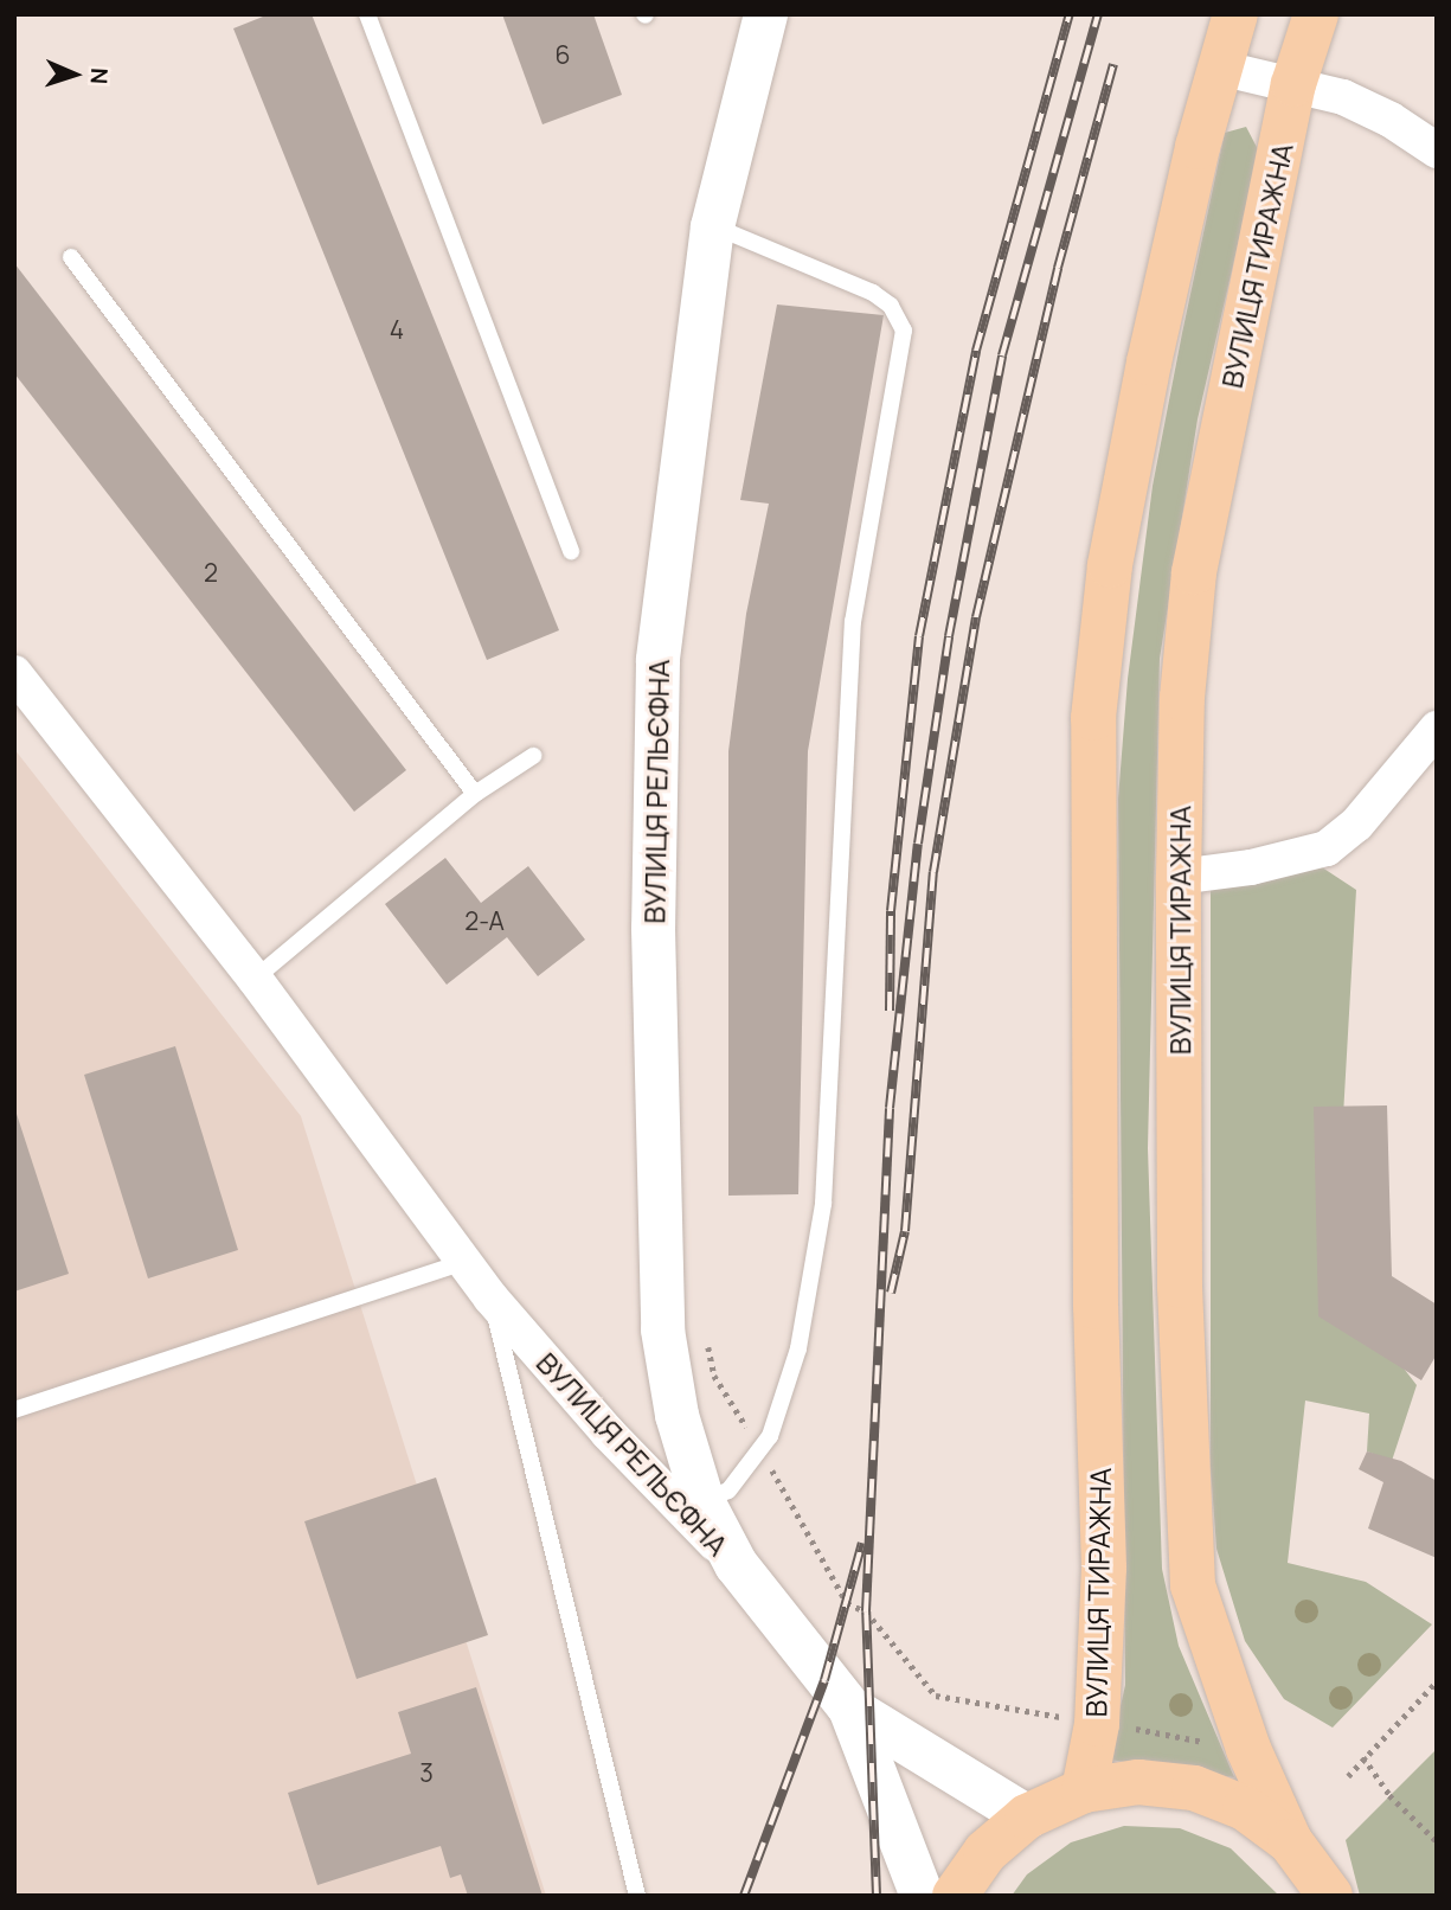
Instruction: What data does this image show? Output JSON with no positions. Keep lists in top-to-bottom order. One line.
{"streets":{"main road":["ВУЛИЦЯ ТИРАЖНА"],"street":["ВУЛИЦЯ РЕЛЬЄФНА"]},"house_numbers":["6","4","2","2-А","3"],"north":"right"}
